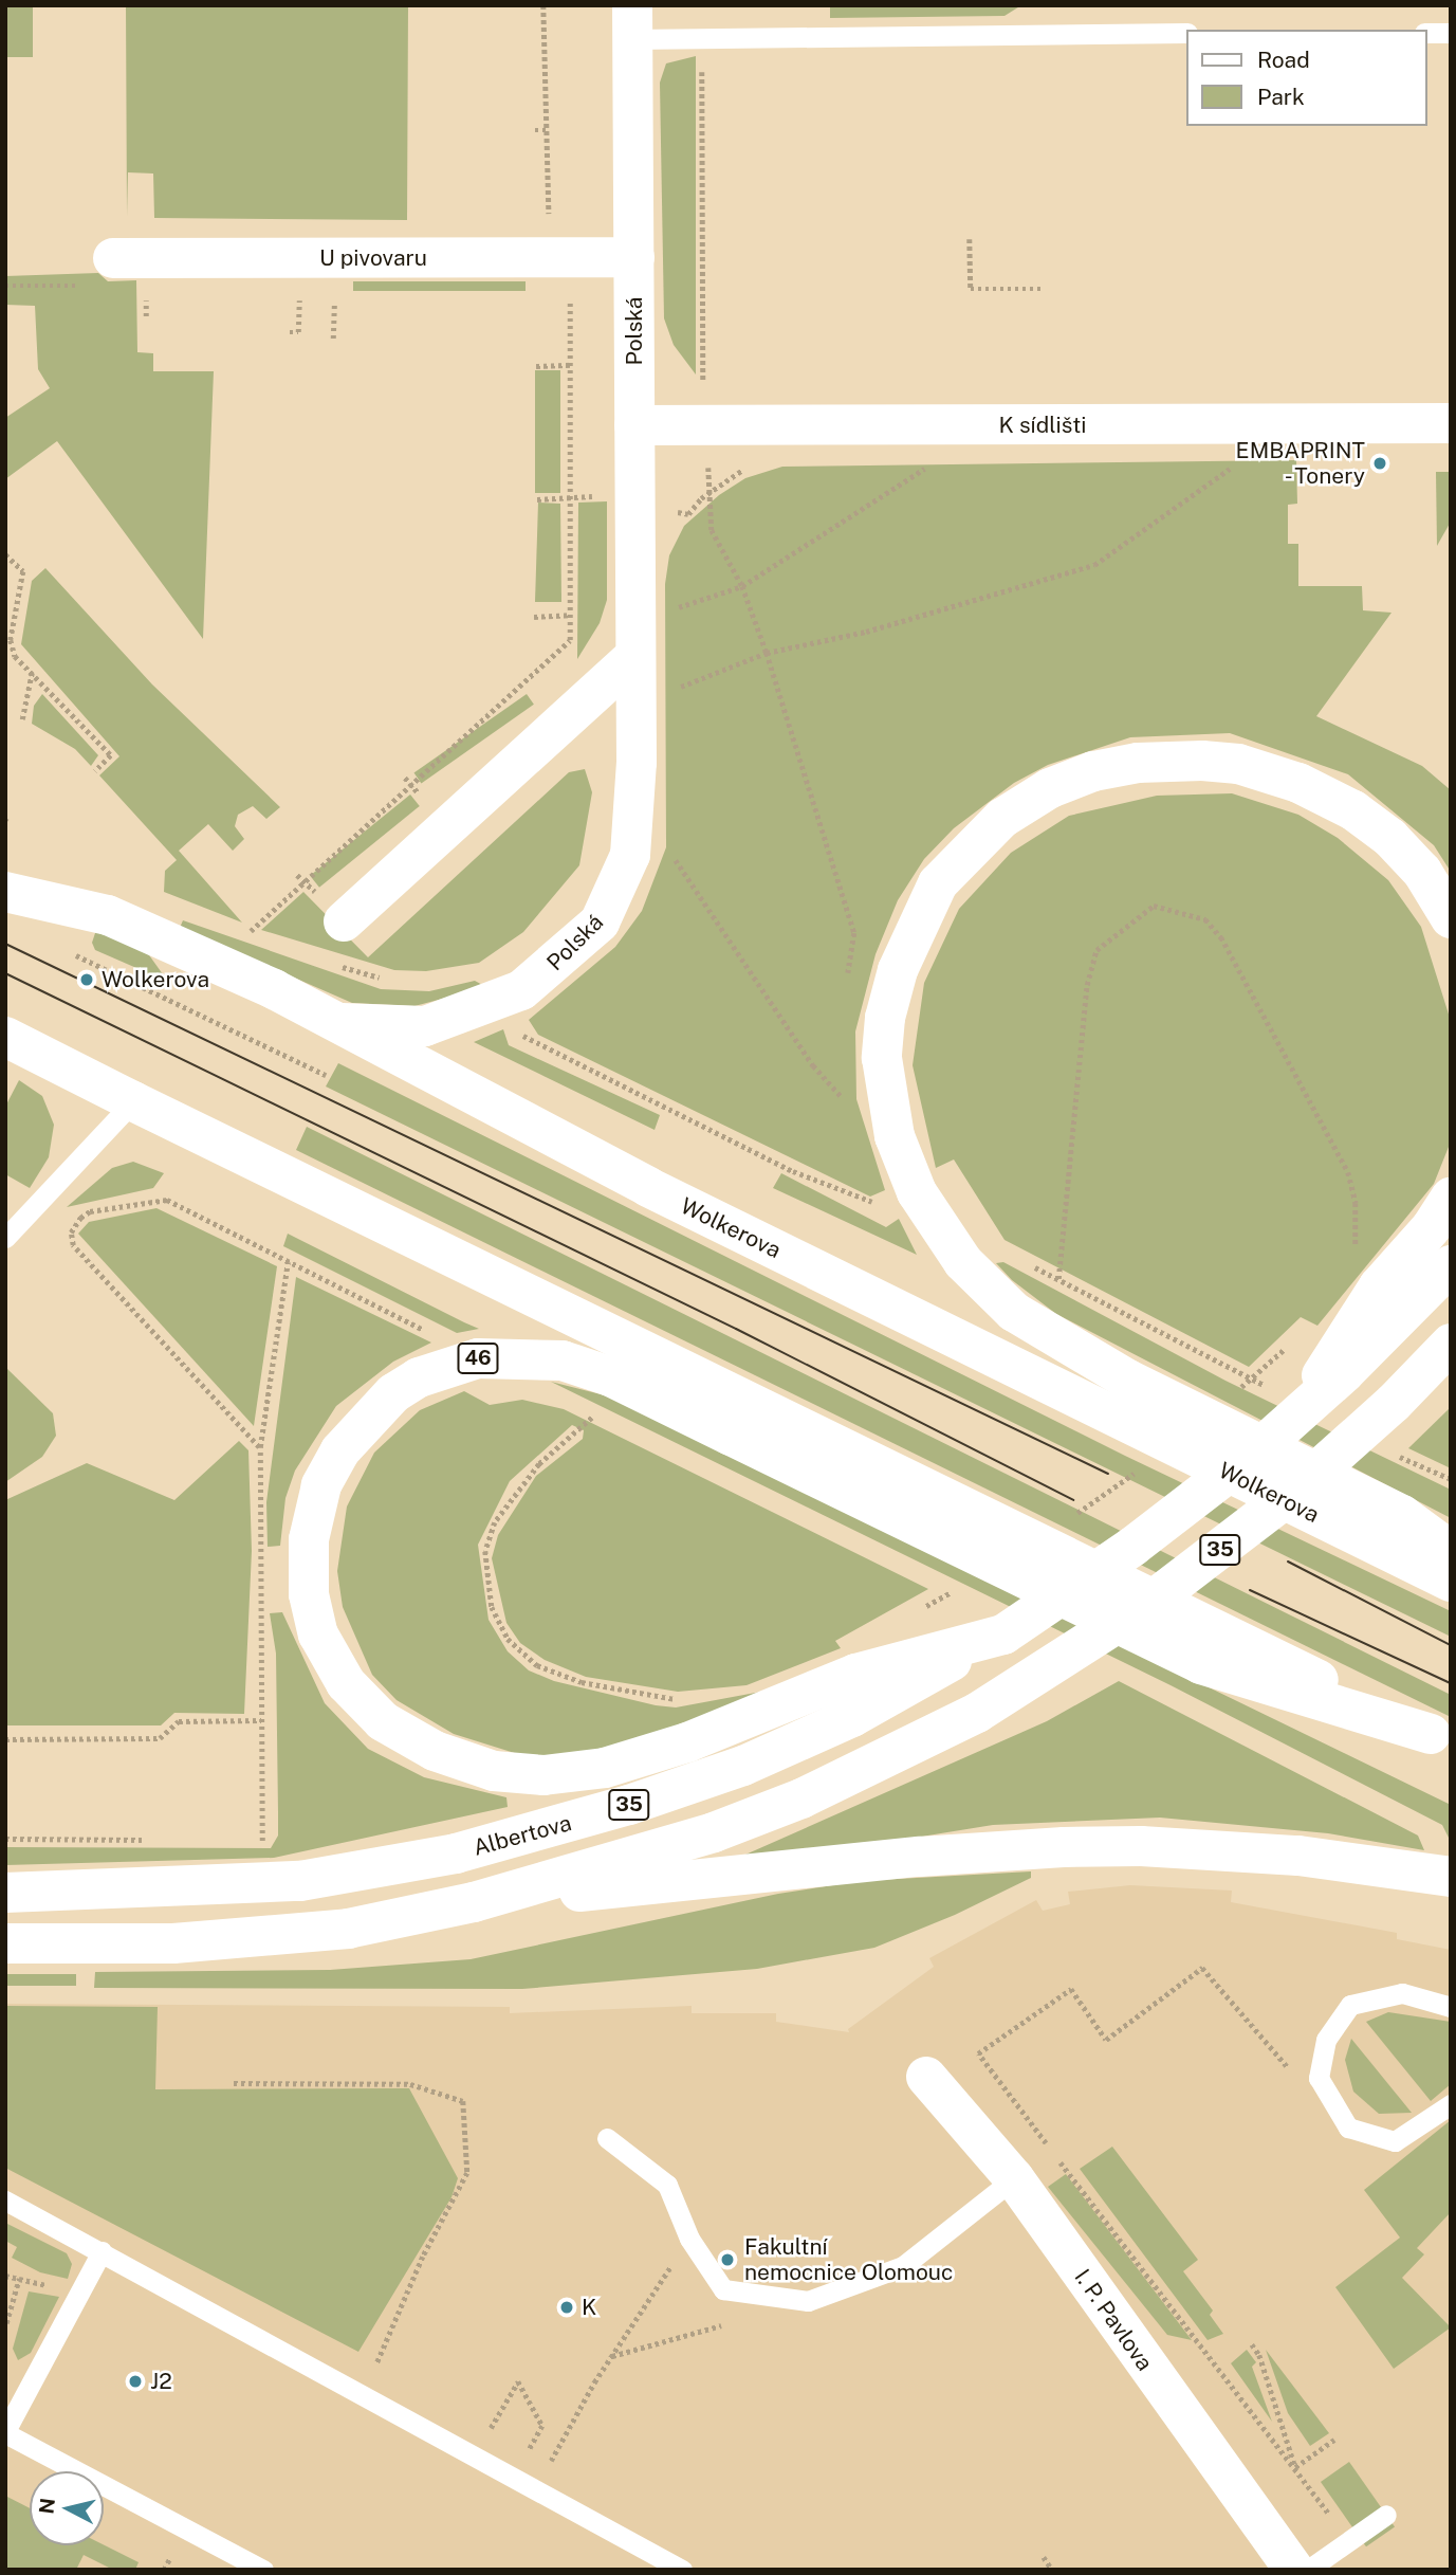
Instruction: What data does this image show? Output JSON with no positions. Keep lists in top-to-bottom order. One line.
{"streets":{"main road":["U pivovaru","Polská","K sídlišti","Wolkerova","46","35","Albertova","I. P. Pavlova"]},"crossings":[["U pivovaru","Polská"],["Polská","K sídlišti"],["Polská","Wolkerova"],["46","35"],["46","Albertova"]],"places":["EMBAPRINT - Tonery","Wolkerova","Fakultní nemocnice Olomouc","K","J2"],"legend":["Road","Park"],"north":"left"}
